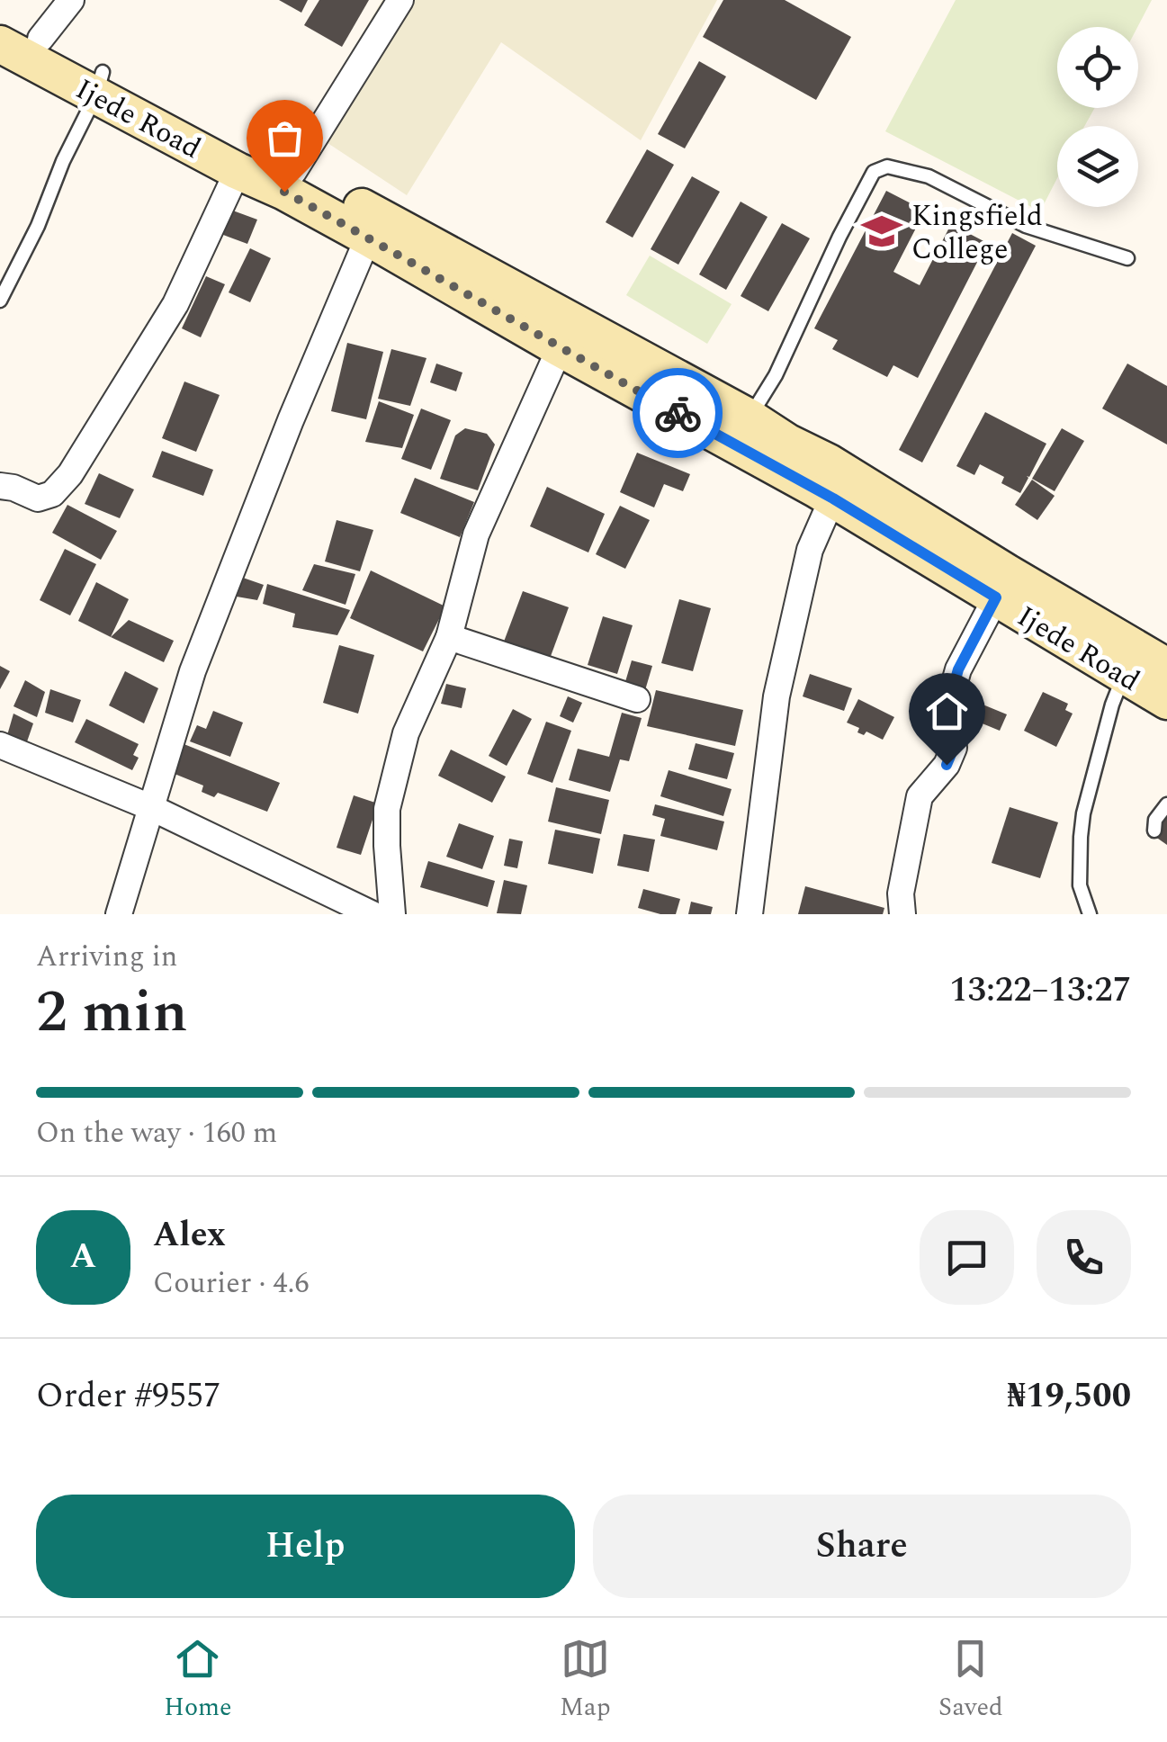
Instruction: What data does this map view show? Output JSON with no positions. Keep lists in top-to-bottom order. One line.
{"streets":{"main road":["Ijede Road"]},"places":{"school or university":["Kingsfield College"]},"page":{"heading":["2 min","Arriving in","13:22–13:27"],"panel":["Alex","Courier · 4.6","Order #9557","₦19,500"],"bar":"On the way · 160 m","round":"A","buttons":["Help","Share"],"tabs":["Home","Map","Saved"]}}
